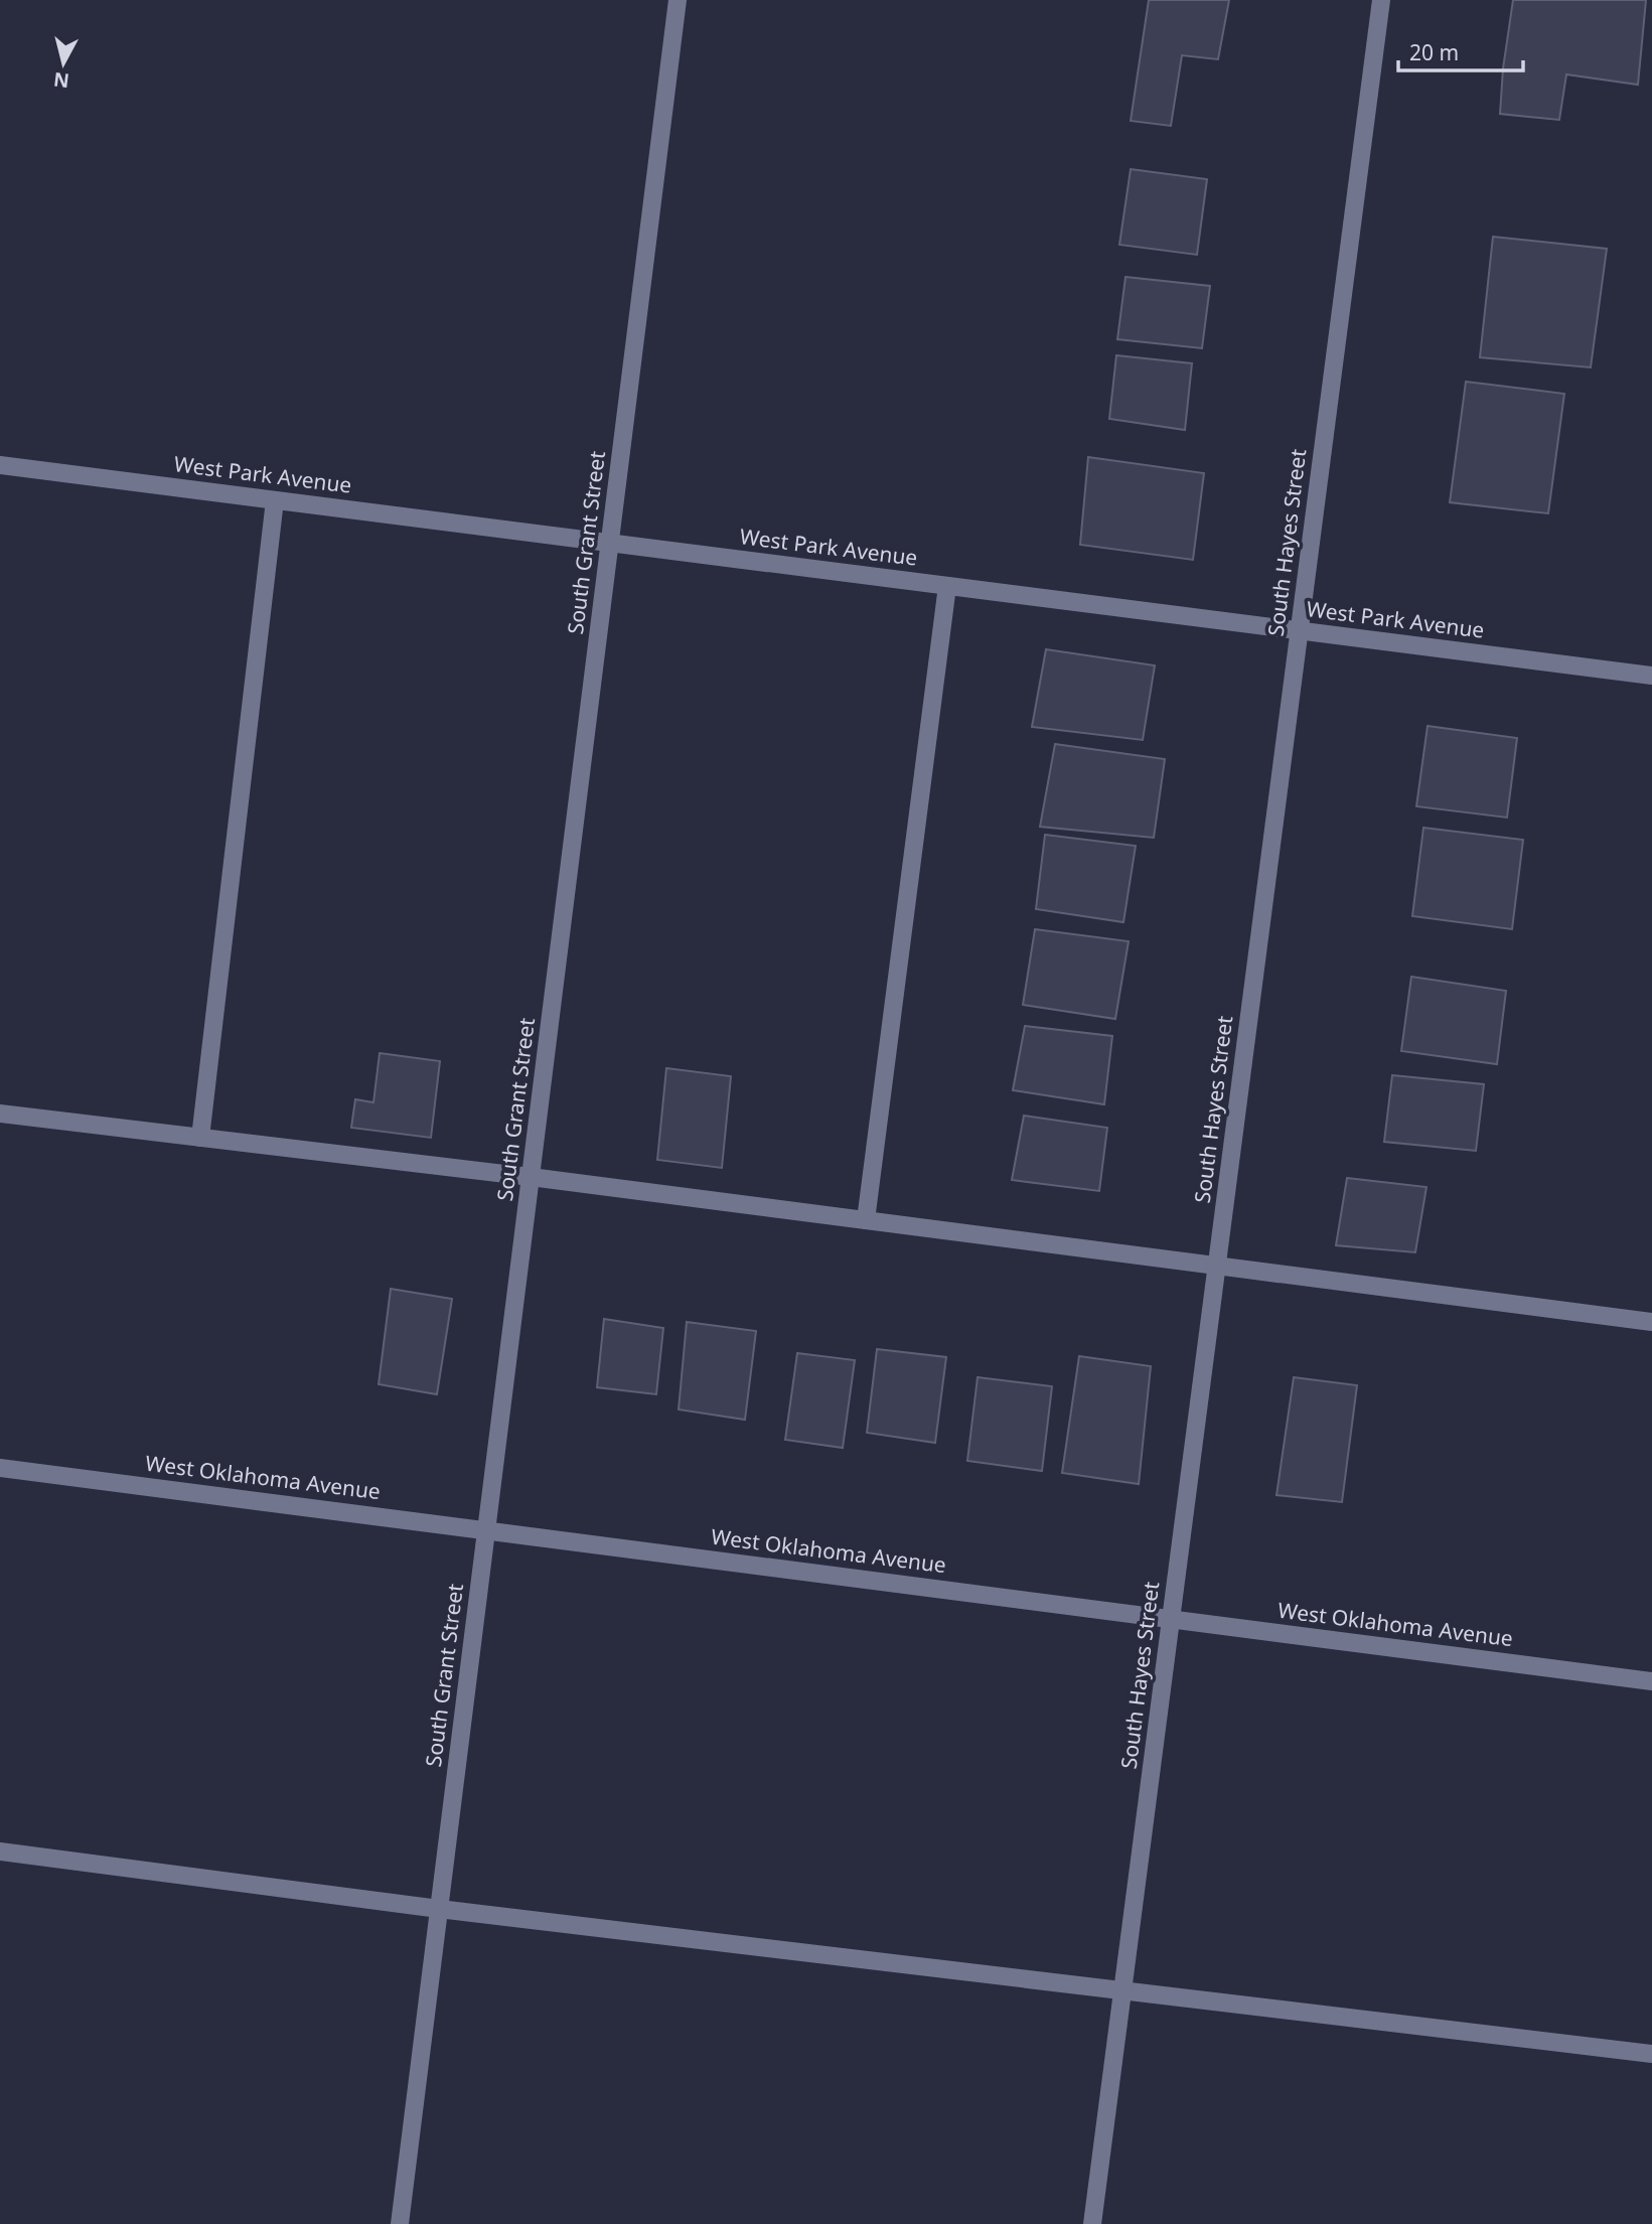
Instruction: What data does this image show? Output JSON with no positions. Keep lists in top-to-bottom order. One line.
{"streets":{"street":["West Park Avenue","South Grant Street","South Hayes Street","West Oklahoma Avenue"]},"crossings":[["West Park Avenue","South Grant Street"],["West Park Avenue","South Hayes Street"],["South Grant Street","West Oklahoma Avenue"],["South Hayes Street","West Oklahoma Avenue"]],"scale_bar":"20 m","north":"bottom"}
